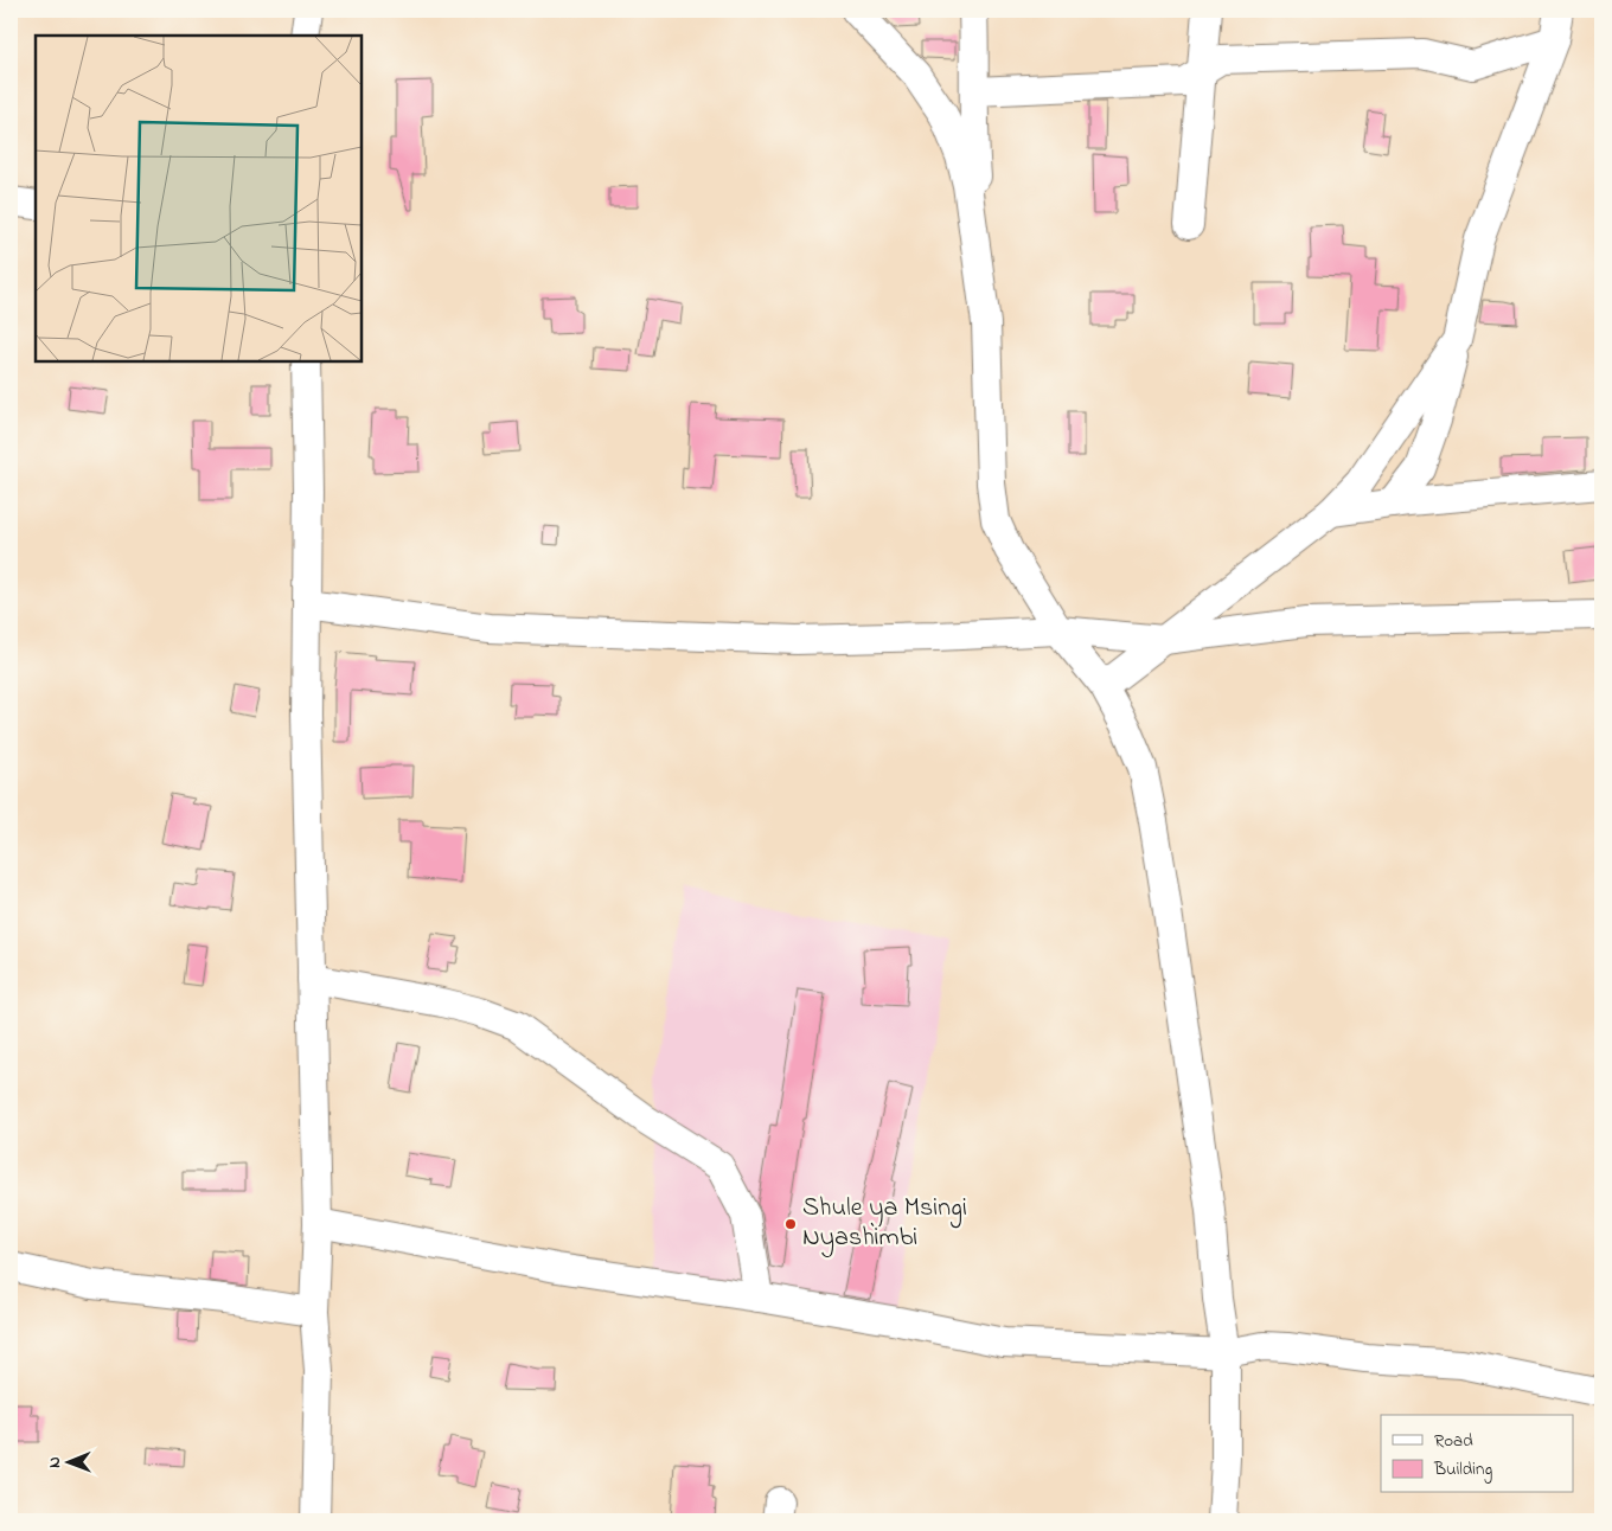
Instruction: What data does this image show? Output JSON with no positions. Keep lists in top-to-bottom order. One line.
{"places":["Shule ya Msingi Nyashimbi"],"legend":["Road","Building"],"north":"left"}
